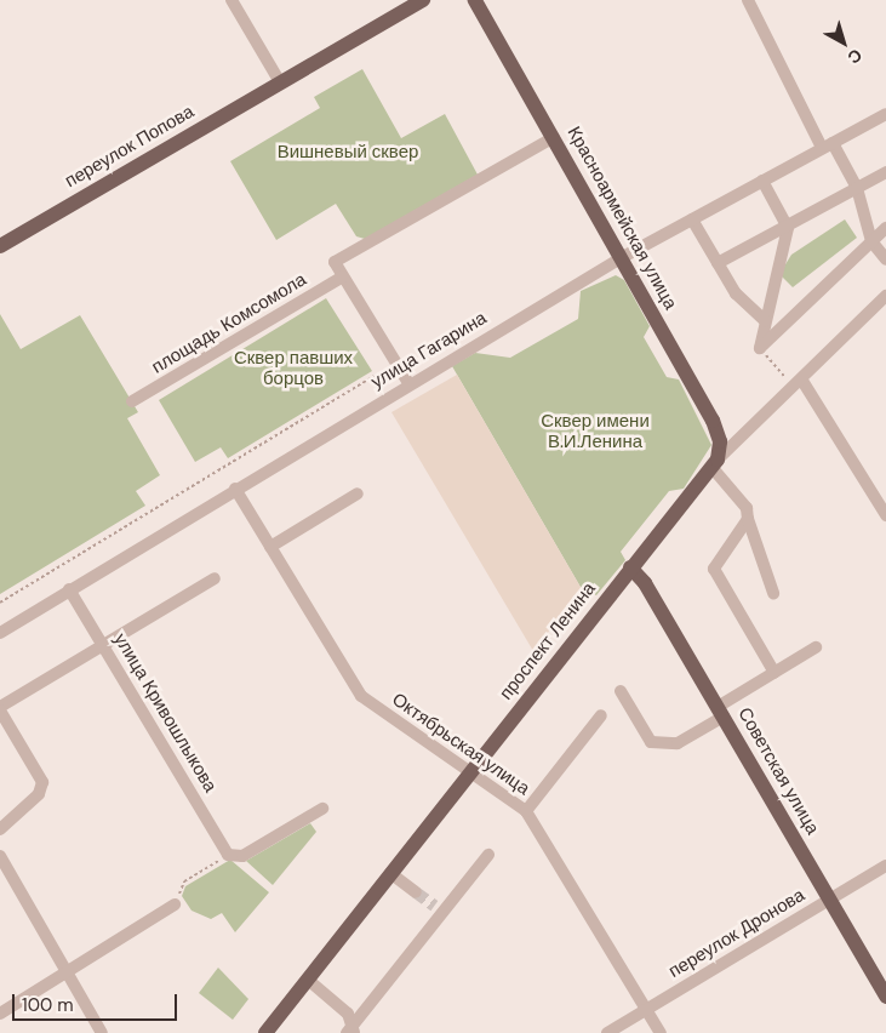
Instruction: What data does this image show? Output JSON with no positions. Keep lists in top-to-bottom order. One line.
{"streets":{"main road":["переулок Попова","Красноармейская улица","проспект Ленина","Советская улица"],"street":["площадь Комсомола","улица Гагарина","улица Кривошлыкова","Октябрьская улица","переулок Дронова"]},"crossings":[["Красноармейская улица","улица Гагарина"],["Красноармейская улица","проспект Ленина"],["улица Гагарина","улица Кривошлыкова"],["улица Гагарина","Октябрьская улица"],["проспект Ленина","Октябрьская улица"],["проспект Ленина","Советская улица"],["Октябрьская улица","переулок Дронова"],["Советская улица","переулок Дронова"]],"parks":["Вишневый сквер","Сквер павших борцов","Сквер имени В.И.Ленина"],"scale_bar":"100 m","north":"bottom right"}
